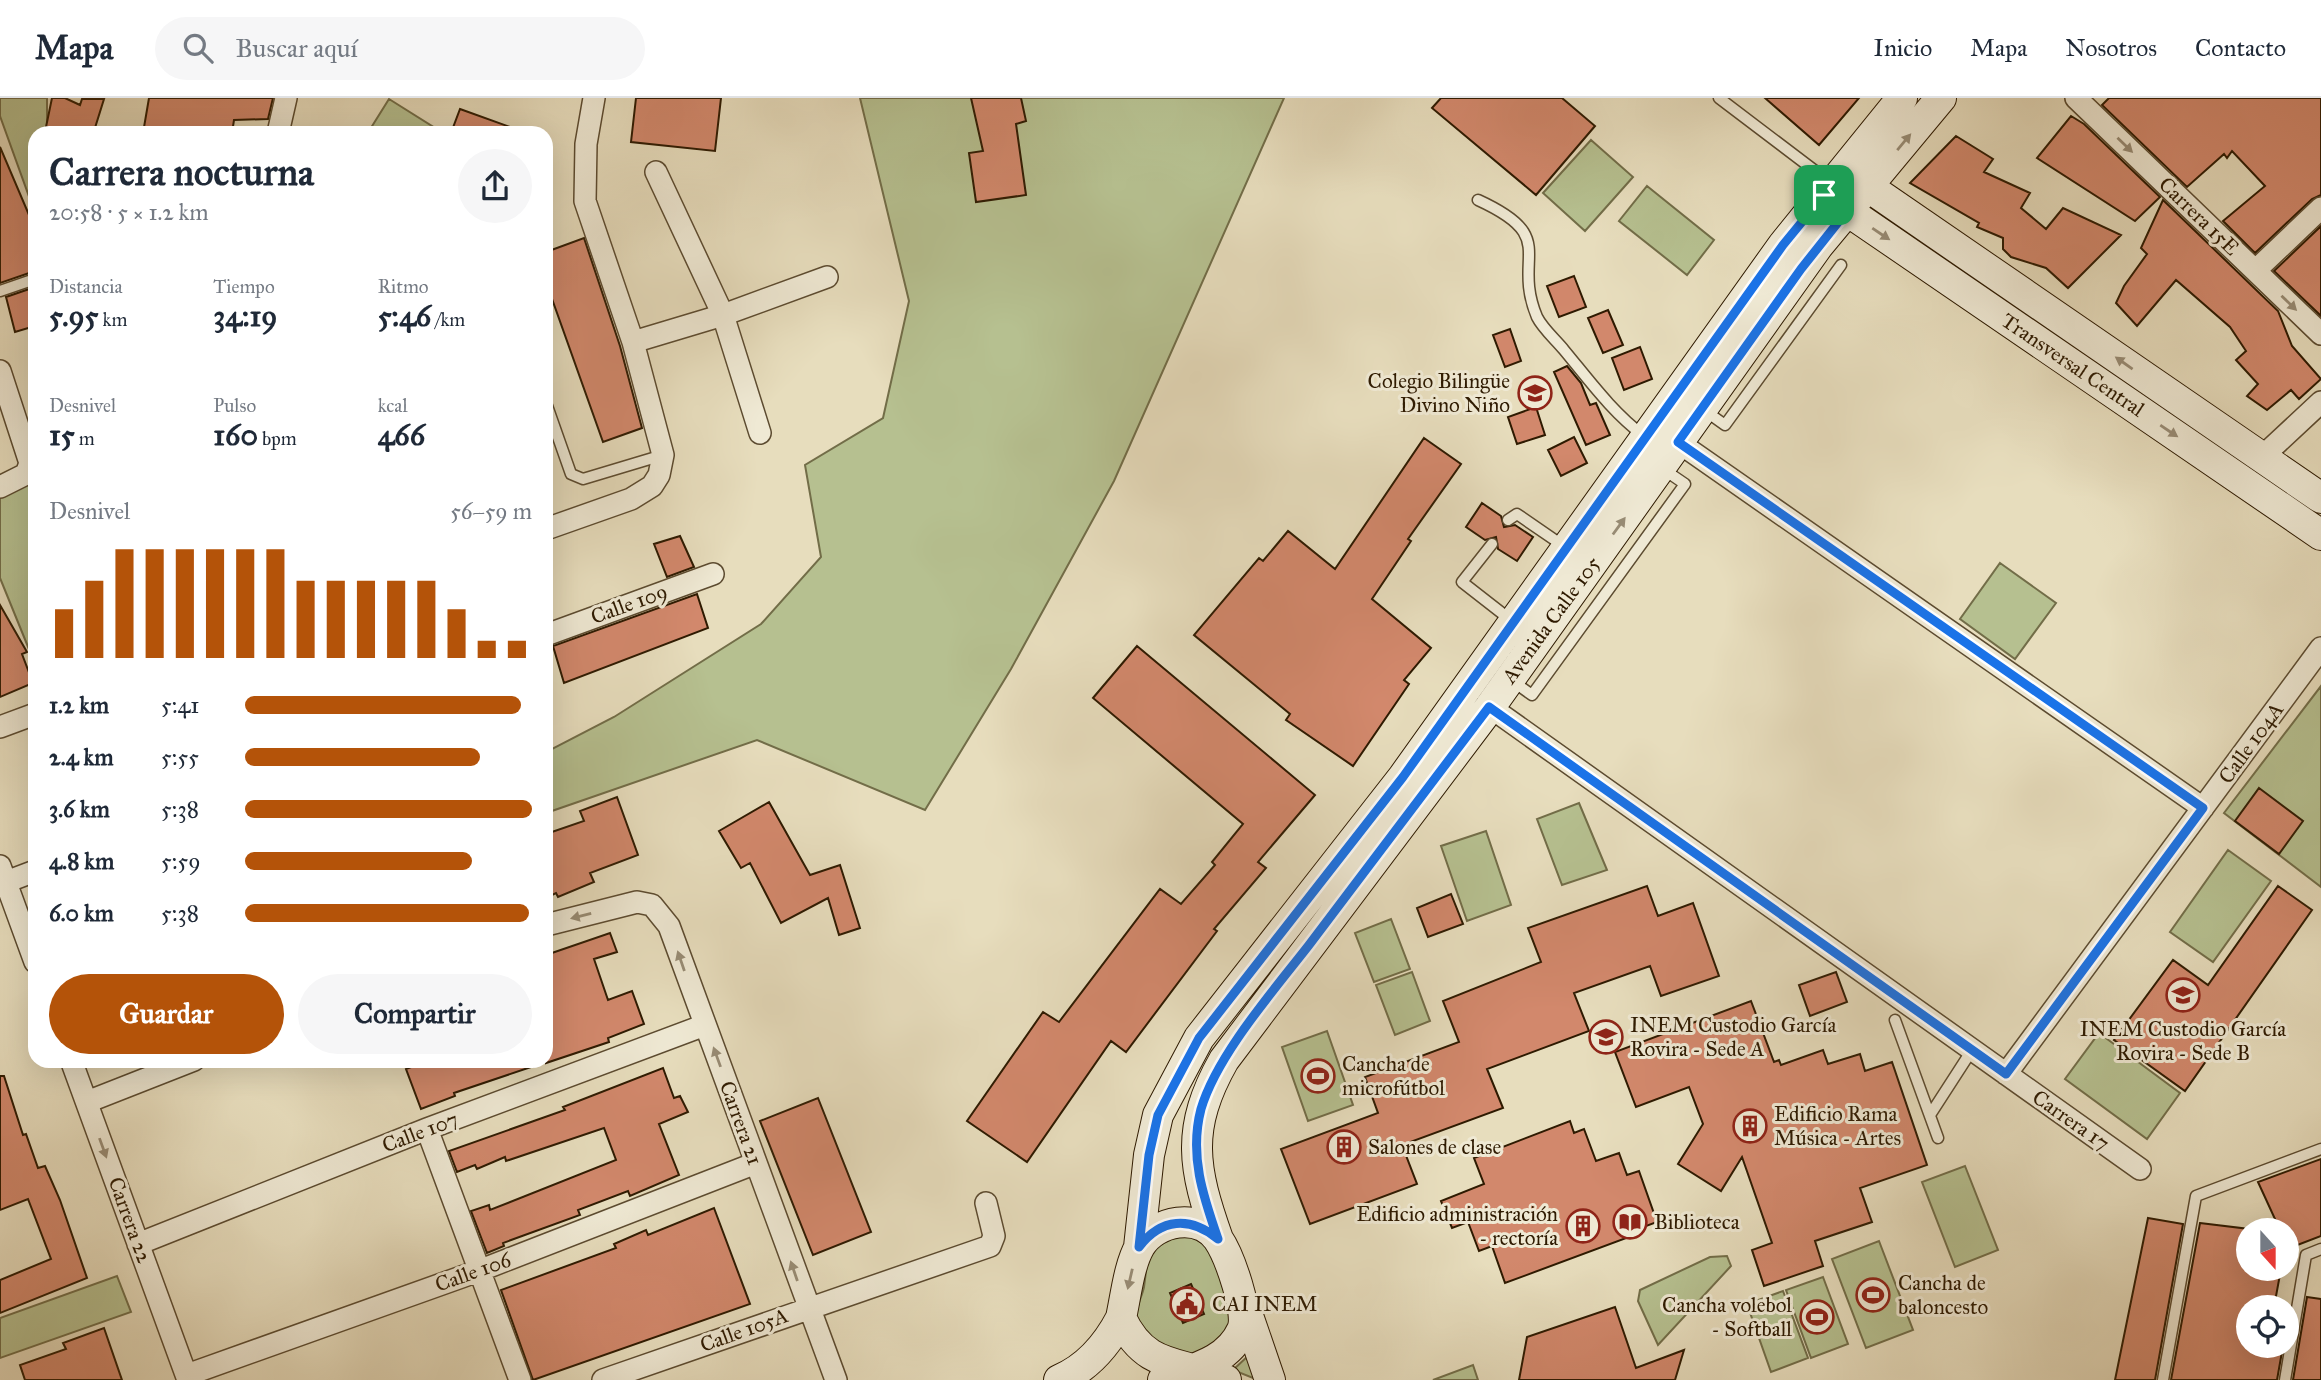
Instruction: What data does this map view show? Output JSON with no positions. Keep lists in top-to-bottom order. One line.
{"streets":{"main road":["Transversal Central","Avenida Calle 105"],"street":["Carrera 15E","Calle 109","Calle 104A","Carrera 17","Carrera 21","Calle 107","Carrera 22","Calle 106","Calle 105A"]},"crossings":[["Transversal Central","Avenida Calle 105"],["Avenida Calle 105","Carrera 17"],["Calle 104A","Carrera 17"],["Carrera 21","Calle 107"],["Carrera 21","Calle 106"],["Carrera 21","Calle 105A"],["Calle 107","Carrera 22"],["Carrera 22","Calle 106"]],"one_way":["Carrera 15E","Carrera 21","Carrera 22"],"places":{"school or university":["Colegio Bilingüe Divino Niño","INEM Custodio García Rovira - Sede B","INEM Custodio García Rovira - Sede A"],"sports":["Cancha de microfútbol","Cancha de baloncesto","Cancha volebol - Softball"],"building":["Edificio Rama Música - Artes","Salones de clase","Edificio administración - rectoría"],"library":["Biblioteca"],"public building":["CAI INEM"]},"north":"bottom","page":{"header":"Mapa","search":"Buscar aquí","nav":["Inicio","Mapa","Nosotros","Contacto"],"heading":["Carrera nocturna","20:58 · 5 × 1.2 km"],"stats":[["Distancia","5.95 km"],["Tiempo","34:19"],["Ritmo","5:46 /km"],["Desnivel","15 m"],["Pulso","160 bpm"],["kcal","466"]],"chart":["Desnivel","56–59 m"],"list":[{"name":"1.2 km","note":"5:41"},{"name":"2.4 km","note":"5:55"},{"name":"3.6 km","note":"5:38"},{"name":"4.8 km","note":"5:59"},{"name":"6.0 km","note":"5:38"}],"buttons":["Guardar","Compartir"]}}
